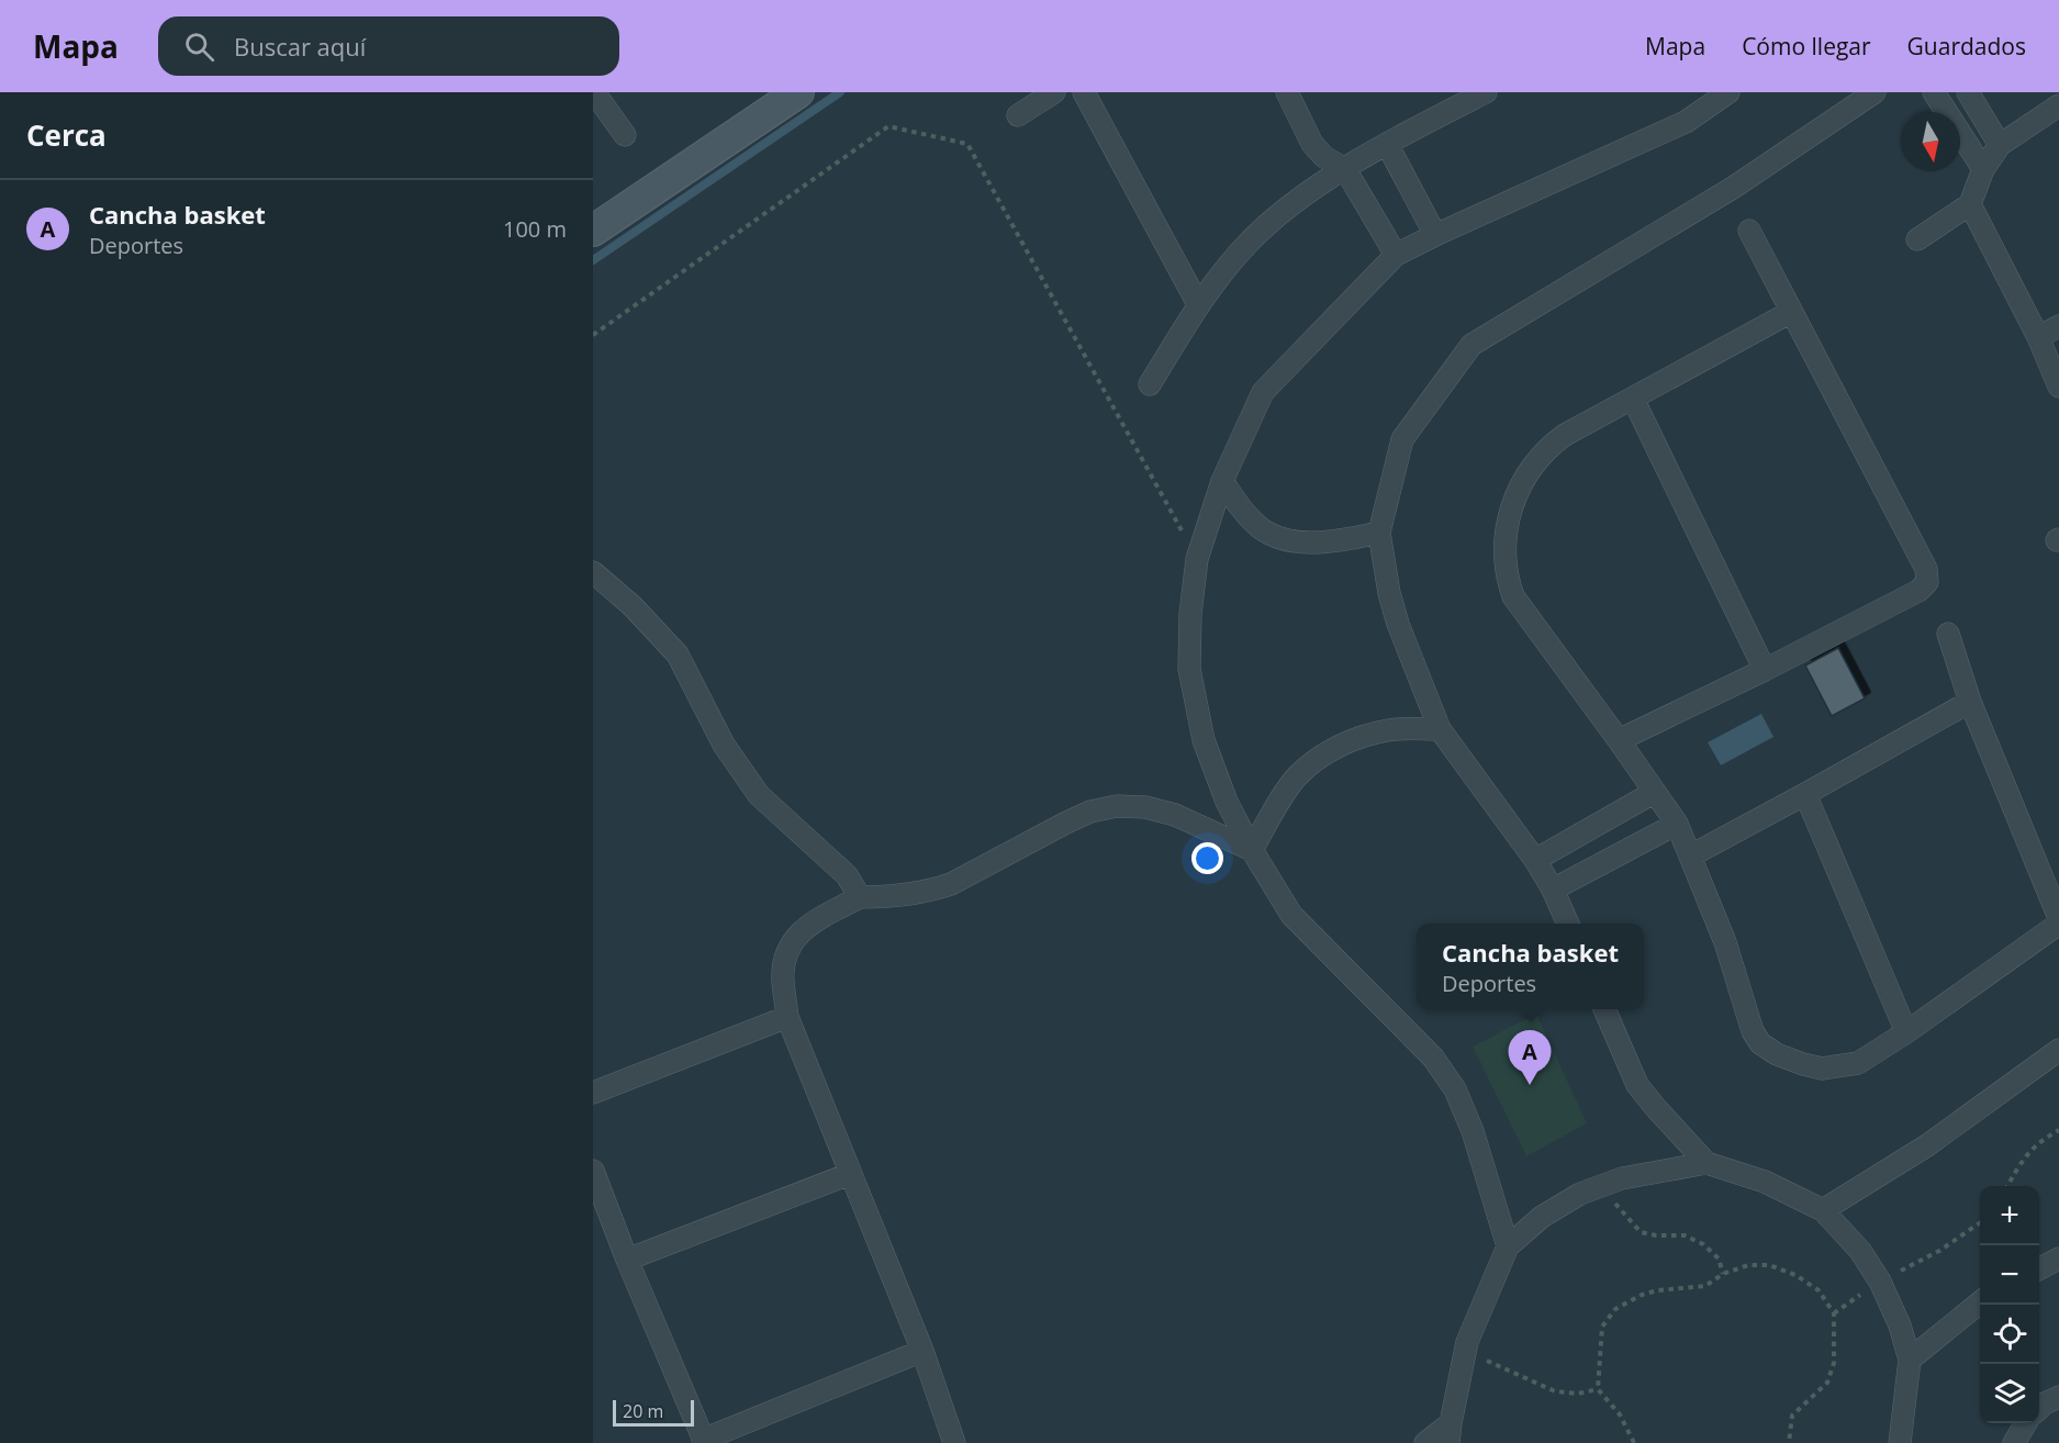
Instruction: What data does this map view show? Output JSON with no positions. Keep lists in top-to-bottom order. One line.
{"scale_bar":"20 m","north":"bottom","page":{"header":"Mapa","search":"Buscar aquí","nav":["Mapa","Cómo llegar","Guardados"],"heading":"Cerca","list":[{"mark":"A","name":"Cancha basket","note":"Deportes","value":"100 m"}],"popup":["Cancha basket","Deportes"],"pins":"A","map_buttons":["+","−"],"scale":"20 m"}}
